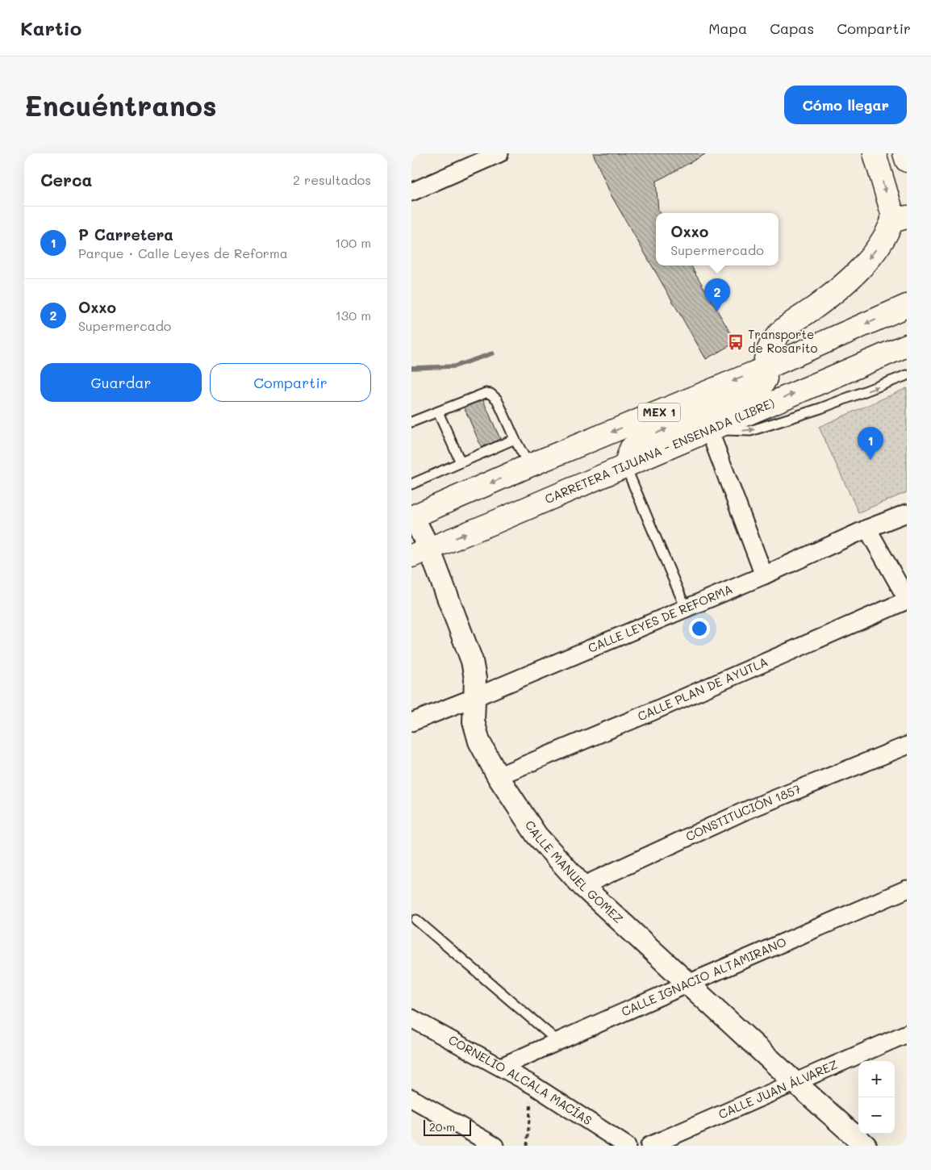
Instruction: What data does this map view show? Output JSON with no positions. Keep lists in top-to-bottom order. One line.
{"streets":{"main road":["MEX 1","CARRETERA TIJUANA - ENSENADA (LIBRE)"],"street":["CALLE LEYES DE REFORMA","CALLE PLAN DE AYUTLA","CONSTITUCIÓN 1857","CALLE MANUEL GOMEZ","CALLE IGNACIO ALTAMIRANO","CORNELIO ALCALA MACÍAS","CALLE JUAN ÁLVAREZ"]},"crossings":[["MEX 1","CALLE MANUEL GOMEZ"],["CARRETERA TIJUANA - ENSENADA (LIBRE)","CALLE MANUEL GOMEZ"],["CALLE LEYES DE REFORMA","CALLE MANUEL GOMEZ"],["CALLE PLAN DE AYUTLA","CALLE MANUEL GOMEZ"],["CONSTITUCIÓN 1857","CALLE MANUEL GOMEZ"],["CALLE MANUEL GOMEZ","CALLE IGNACIO ALTAMIRANO"],["CALLE MANUEL GOMEZ","CALLE JUAN ÁLVAREZ"],["CALLE IGNACIO ALTAMIRANO","CORNELIO ALCALA MACÍAS"]],"places":{"bus stop":["Transporte de Rosarito"]},"scale_bar":"20 m","page":{"header":"Kartio","nav":["Mapa","Capas","Compartir"],"buttons":["Cómo llegar",["Guardar","Compartir"]],"title":"Encuéntranos","heading":["Cerca","2 resultados"],"list":[{"mark":"1","name":"P Carretera","note":"Parque · Calle Leyes de Reforma","value":"100 m"},{"mark":"2","name":"Oxxo","note":"Supermercado","value":"130 m"}],"popup":["Oxxo","Supermercado"],"pins":["2","1"],"map_buttons":["+","−"],"scale":"20 m"}}
